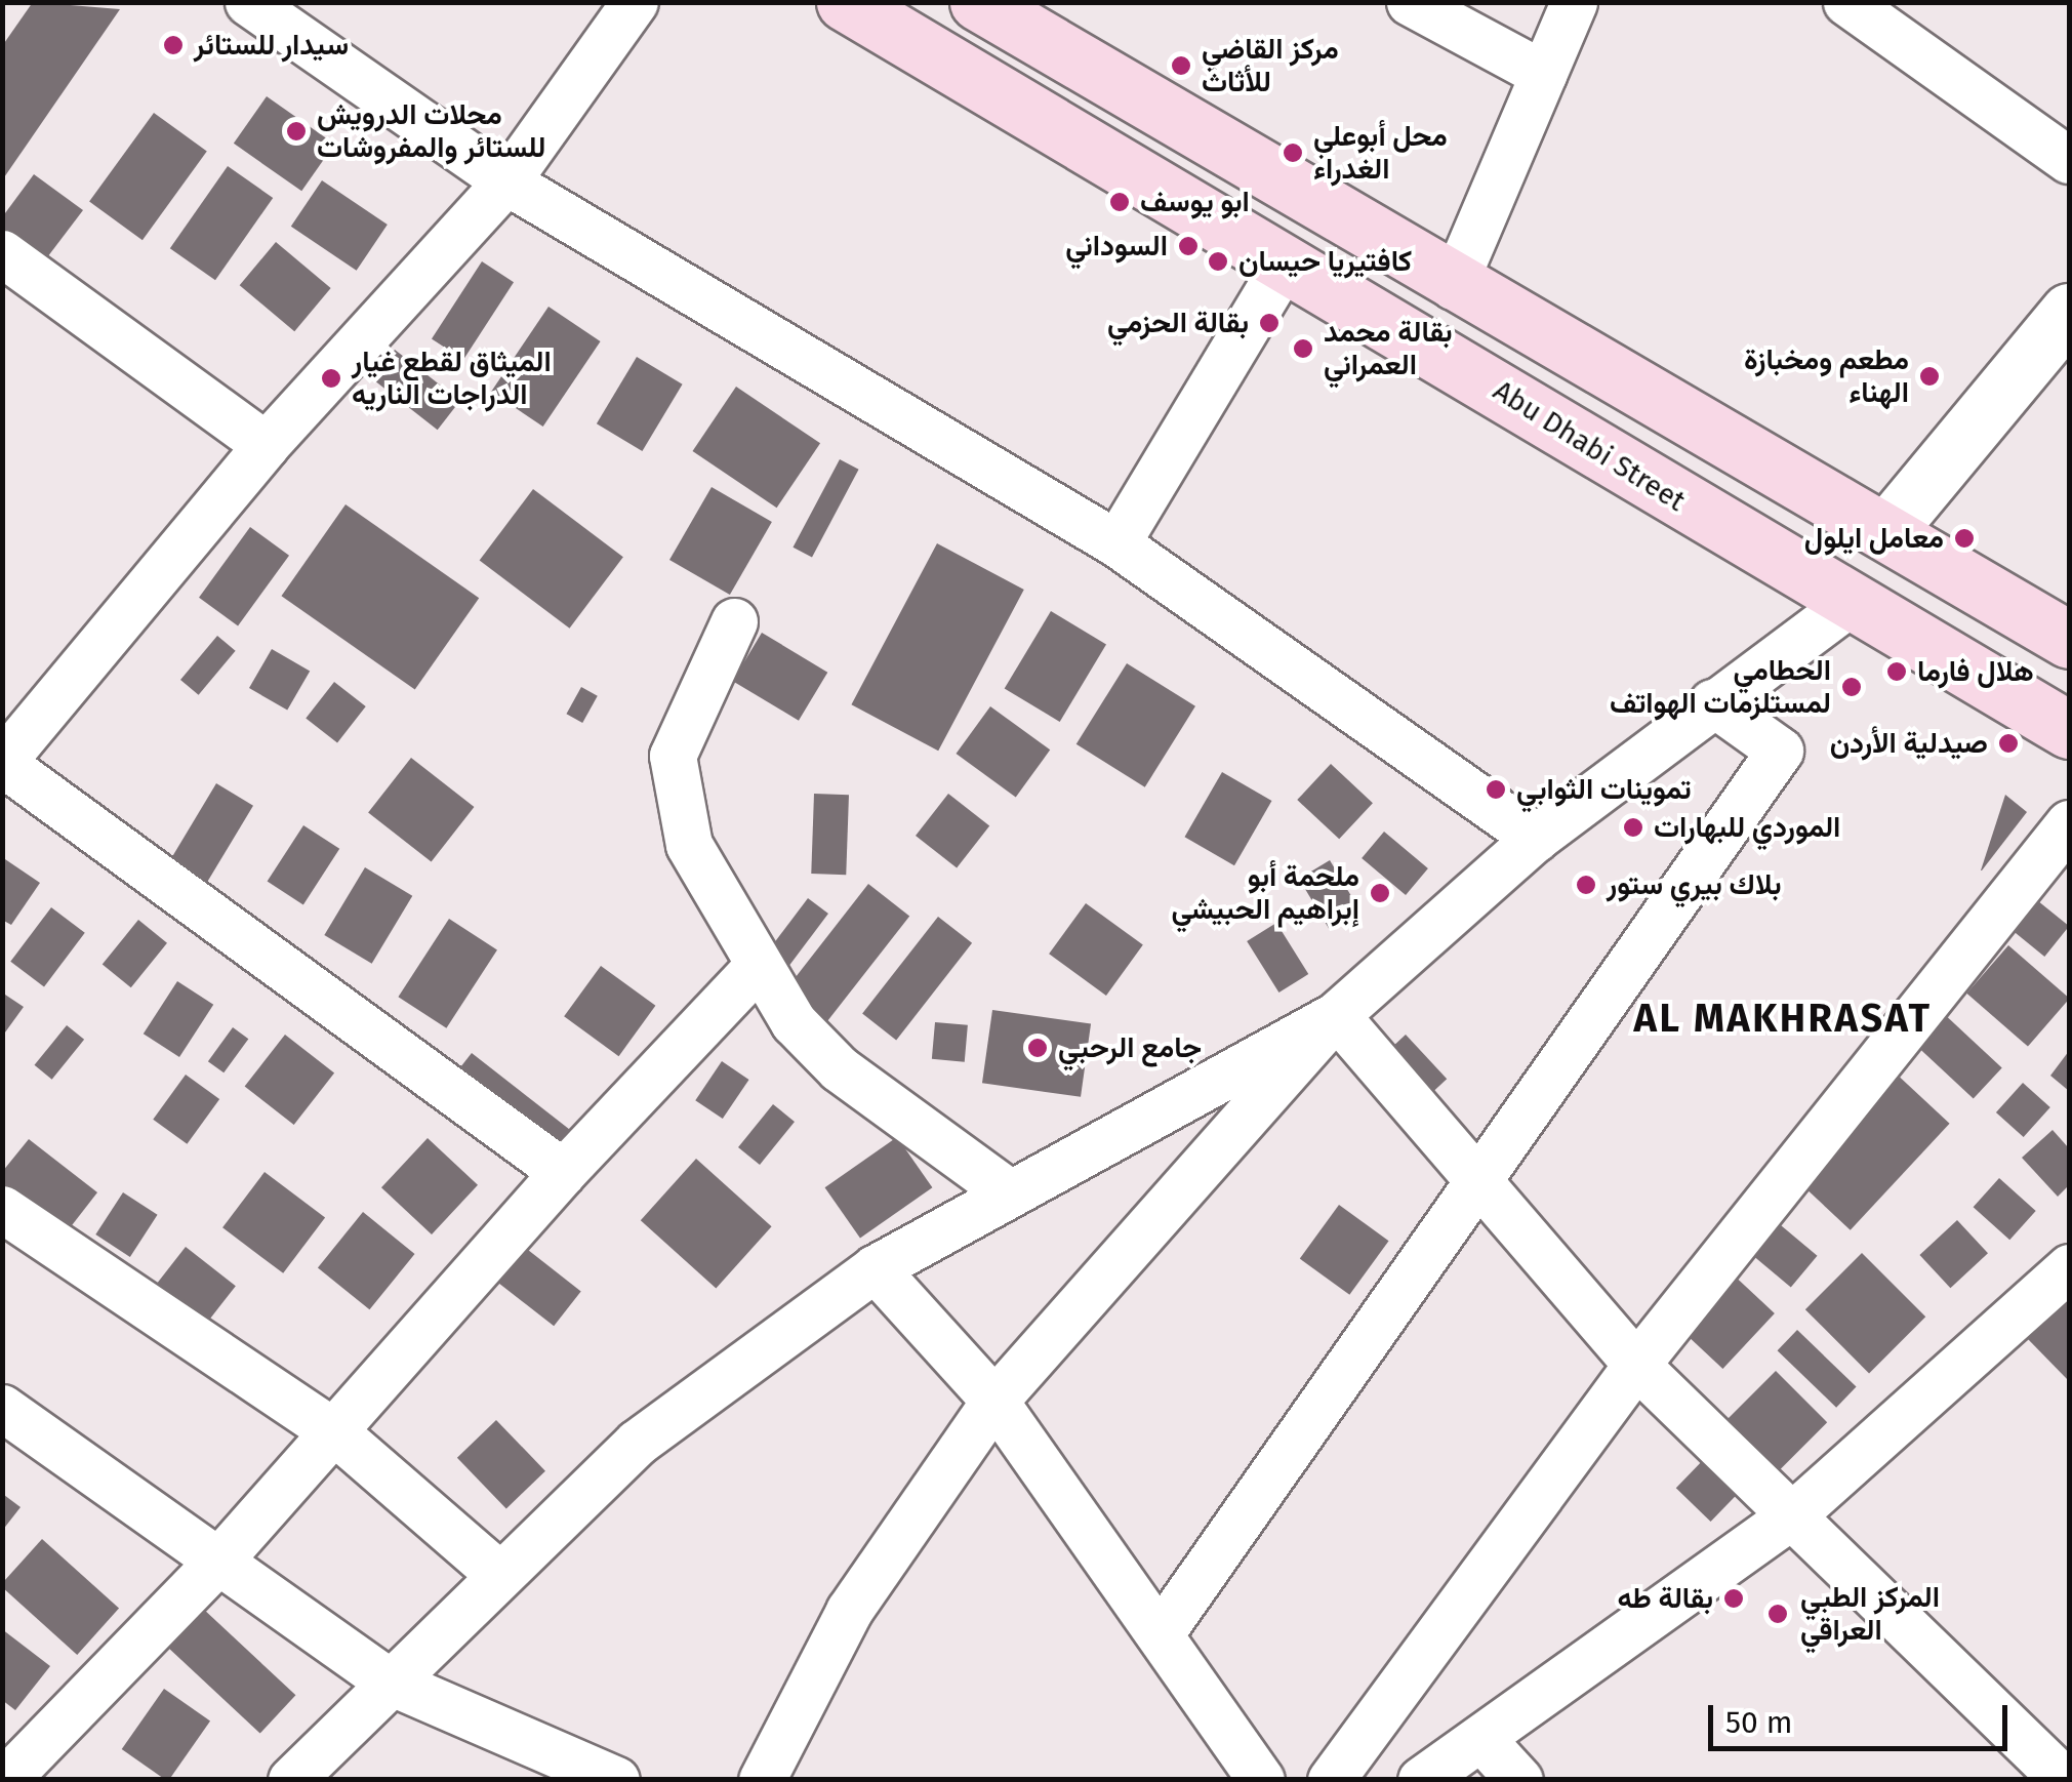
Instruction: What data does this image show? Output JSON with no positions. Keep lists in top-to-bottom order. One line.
{"streets":{"main road":["Abu Dhabi Street"]},"districts":["AL MAKHRASAT"],"places":["سيدار للستائر","مركز القاضي للأثاث","محلات الدرويش للستائر والمفروشات","محل أبوعلي الغدراء","ابو يوسف","السوداني","كافتيريا حيسان","بقالة الحزمي","بقالة محمد العمراني","مطعم ومخبازة الهناء","الميثاق لقطع غيار الدراجات الناريه","معامل ايلول","هلال فارما","الحطامي لمستلزمات الهواتف","صيدلية الأردن","تموينات الثوابي","الموردي للبهارات","بلاك بيري ستور","ملحمة أبو إبراهيم الحبيشي","جامع الرحبي","بقالة طه","المركز الطبي العراقي"],"scale_bar":"50 m"}
